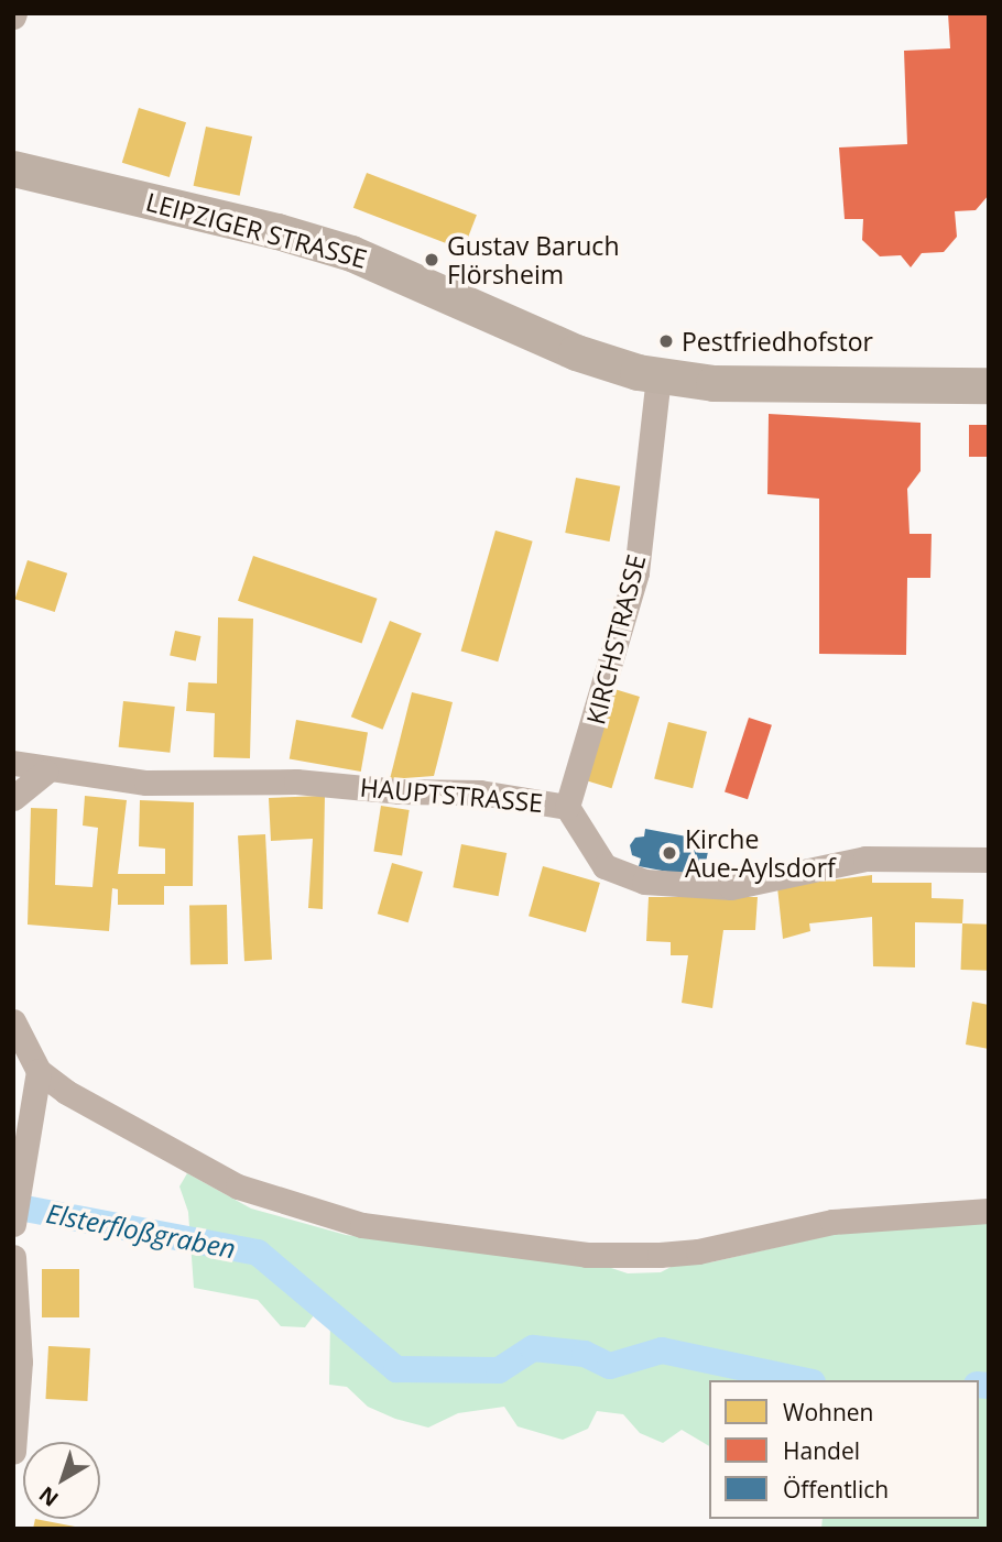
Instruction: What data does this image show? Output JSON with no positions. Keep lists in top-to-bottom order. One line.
{"streets":{"street":["LEIPZIGER STRASSE","KIRCHSTRASSE","HAUPTSTRASSE"]},"crossings":[["LEIPZIGER STRASSE","KIRCHSTRASSE"],["KIRCHSTRASSE","HAUPTSTRASSE"]],"water":["Elsterfloßgraben"],"places":["Gustav Baruch Flörsheim","Pestfriedhofstor","Kirche Aue-Aylsdorf"],"legend":["Wohnen","Handel","Öffentlich"],"north":"bottom left"}
